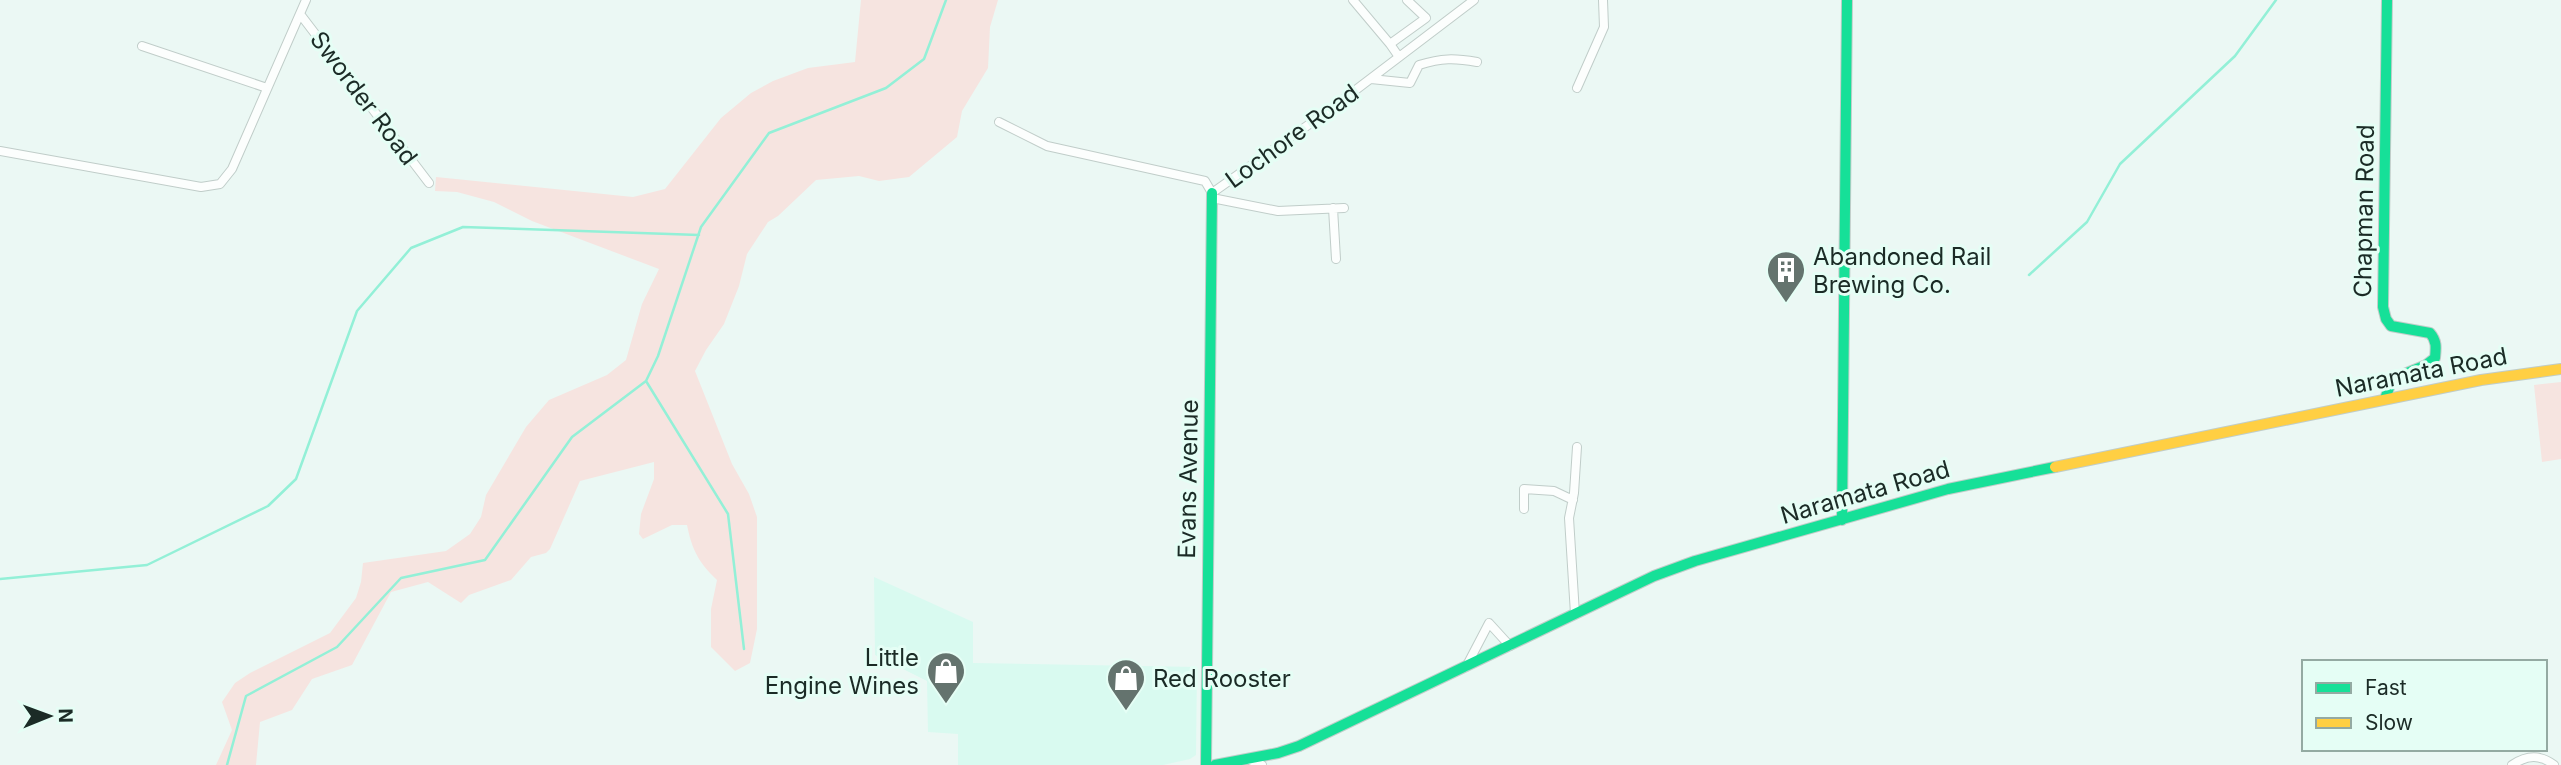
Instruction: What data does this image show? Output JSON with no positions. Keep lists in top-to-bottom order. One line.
{"streets":{"street":["Sworder Road","Lochore Road","Chapman Road","Naramata Road","Evans Avenue"]},"crossings":[["Lochore Road","Evans Avenue"],["Chapman Road","Naramata Road"]],"places":{"building":["Abandoned Rail Brewing Co."],"shop":["Little Engine Wines","Red Rooster"]},"legend":["Fast","Slow"],"north":"right"}
